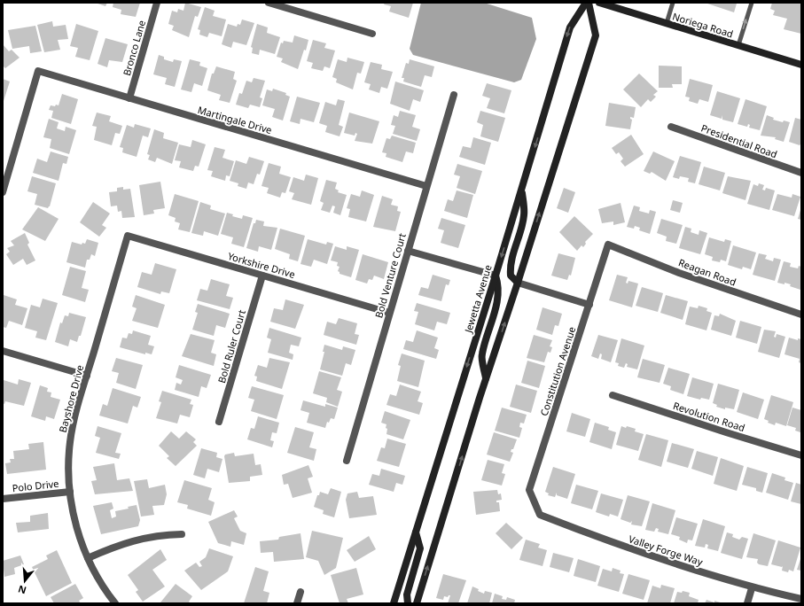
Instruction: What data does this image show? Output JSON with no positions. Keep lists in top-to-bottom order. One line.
{"streets":{"street":["Noriega Road","Bronco Lane","Martingale Drive","Presidential Road","Yorkshire Drive","Reagan Road","Bold Venture Court","Jewetta Avenue","Bold Ruler Court","Constitution Avenue","Bayshore Drive","Revolution Road","Polo Drive","Valley Forge Way"]},"crossings":[["Bronco Lane","Martingale Drive"],["Martingale Drive","Bold Venture Court"],["Yorkshire Drive","Bold Venture Court"],["Yorkshire Drive","Bold Ruler Court"],["Yorkshire Drive","Bayshore Drive"],["Reagan Road","Constitution Avenue"],["Constitution Avenue","Valley Forge Way"],["Bayshore Drive","Polo Drive"]],"north":"bottom"}
